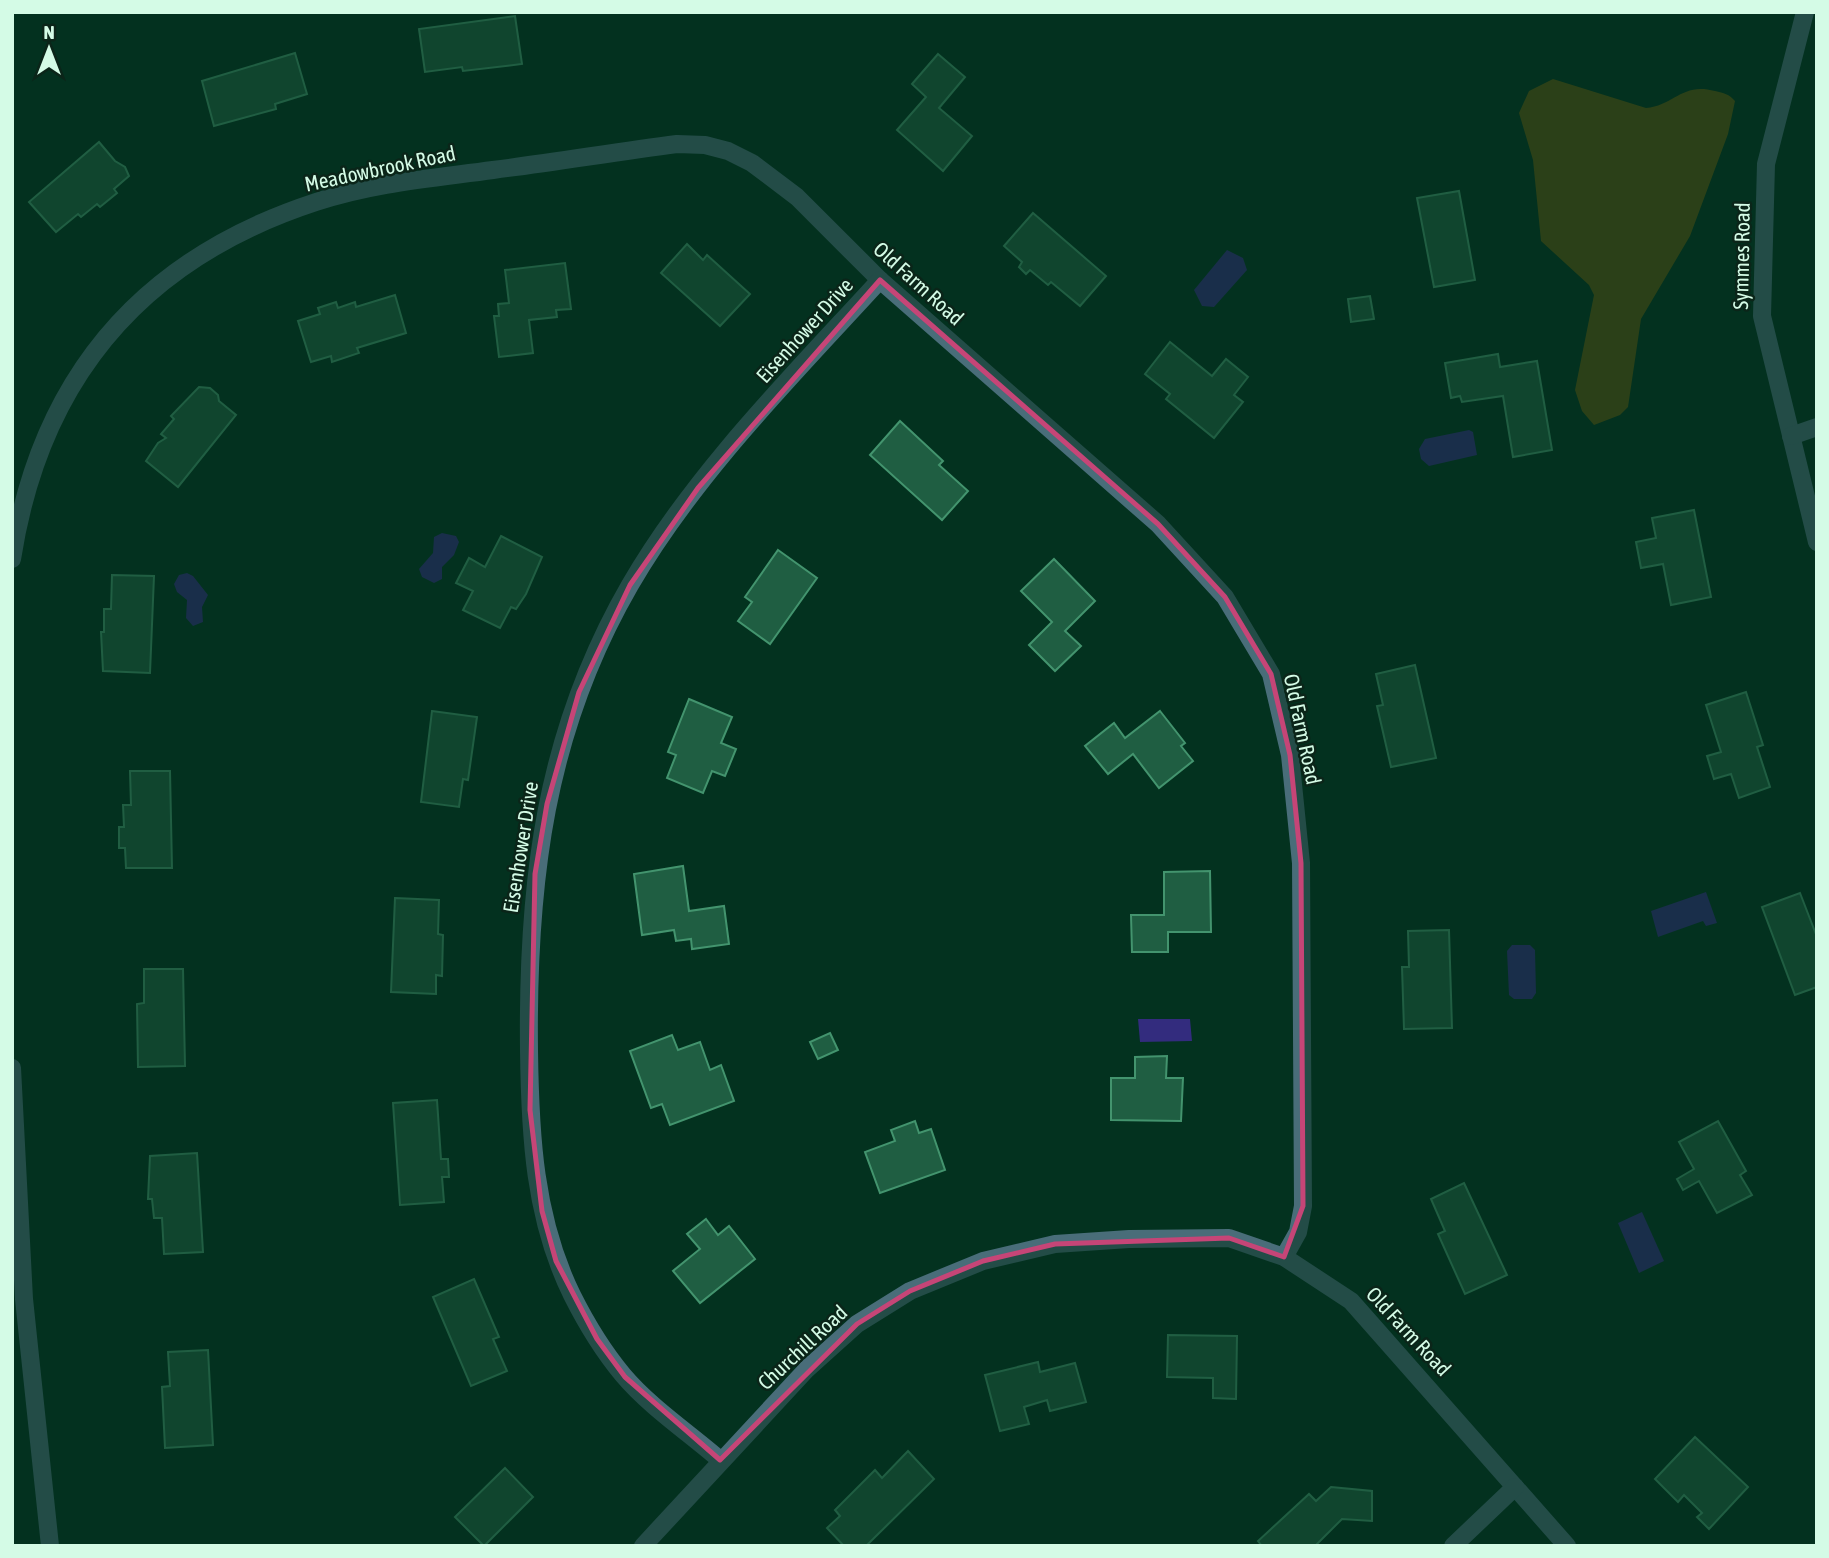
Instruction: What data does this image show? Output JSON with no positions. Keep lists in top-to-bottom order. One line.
{"streets":{"street":["Meadowbrook Road","Symmes Road","Old Farm Road","Eisenhower Drive","Churchill Road"]},"crossings":[["Meadowbrook Road","Old Farm Road"],["Old Farm Road","Eisenhower Drive"],["Old Farm Road","Churchill Road"],["Eisenhower Drive","Churchill Road"]],"north":"top"}
